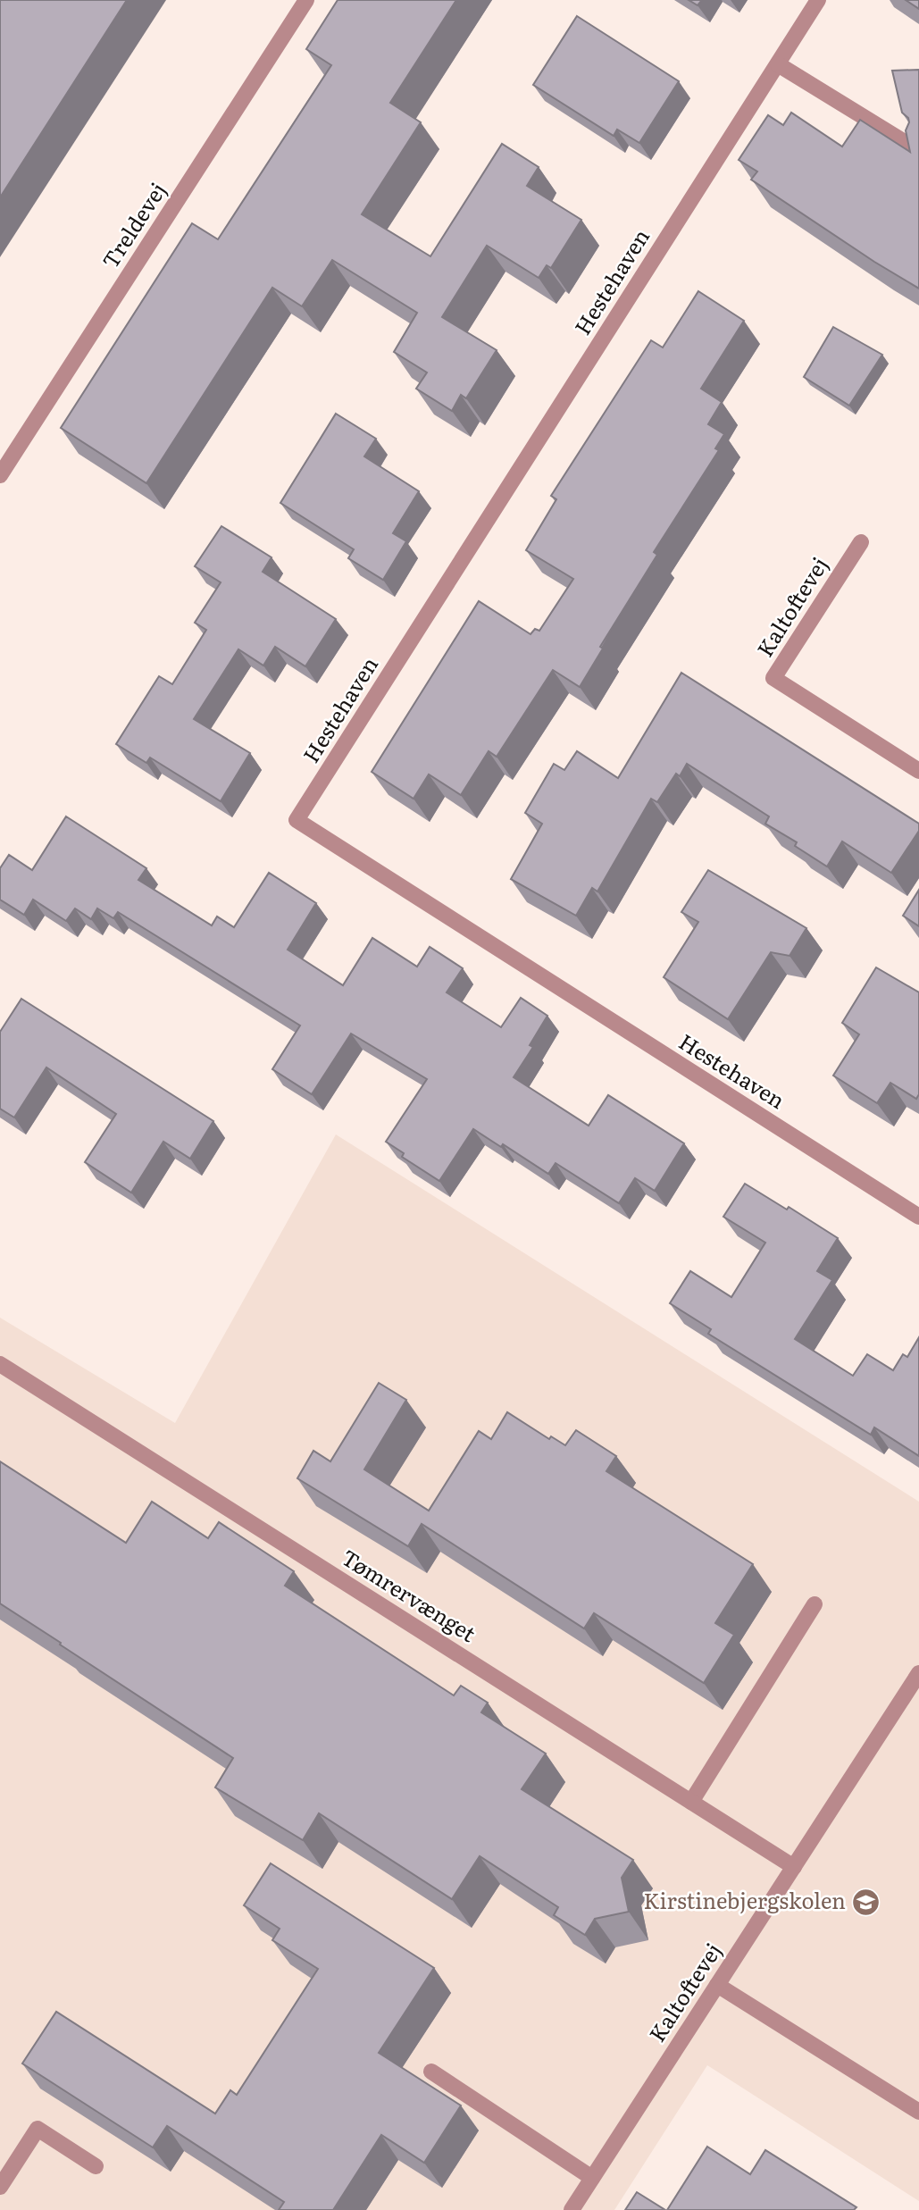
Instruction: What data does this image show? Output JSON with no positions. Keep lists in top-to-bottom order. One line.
{"streets":{"street":["Treldevej","Hestehaven","Kaltoftevej","Tømrervænget"]},"crossings":[["Kaltoftevej","Tømrervænget"]],"places":{"school or university":["Kirstinebjergskolen"]}}
